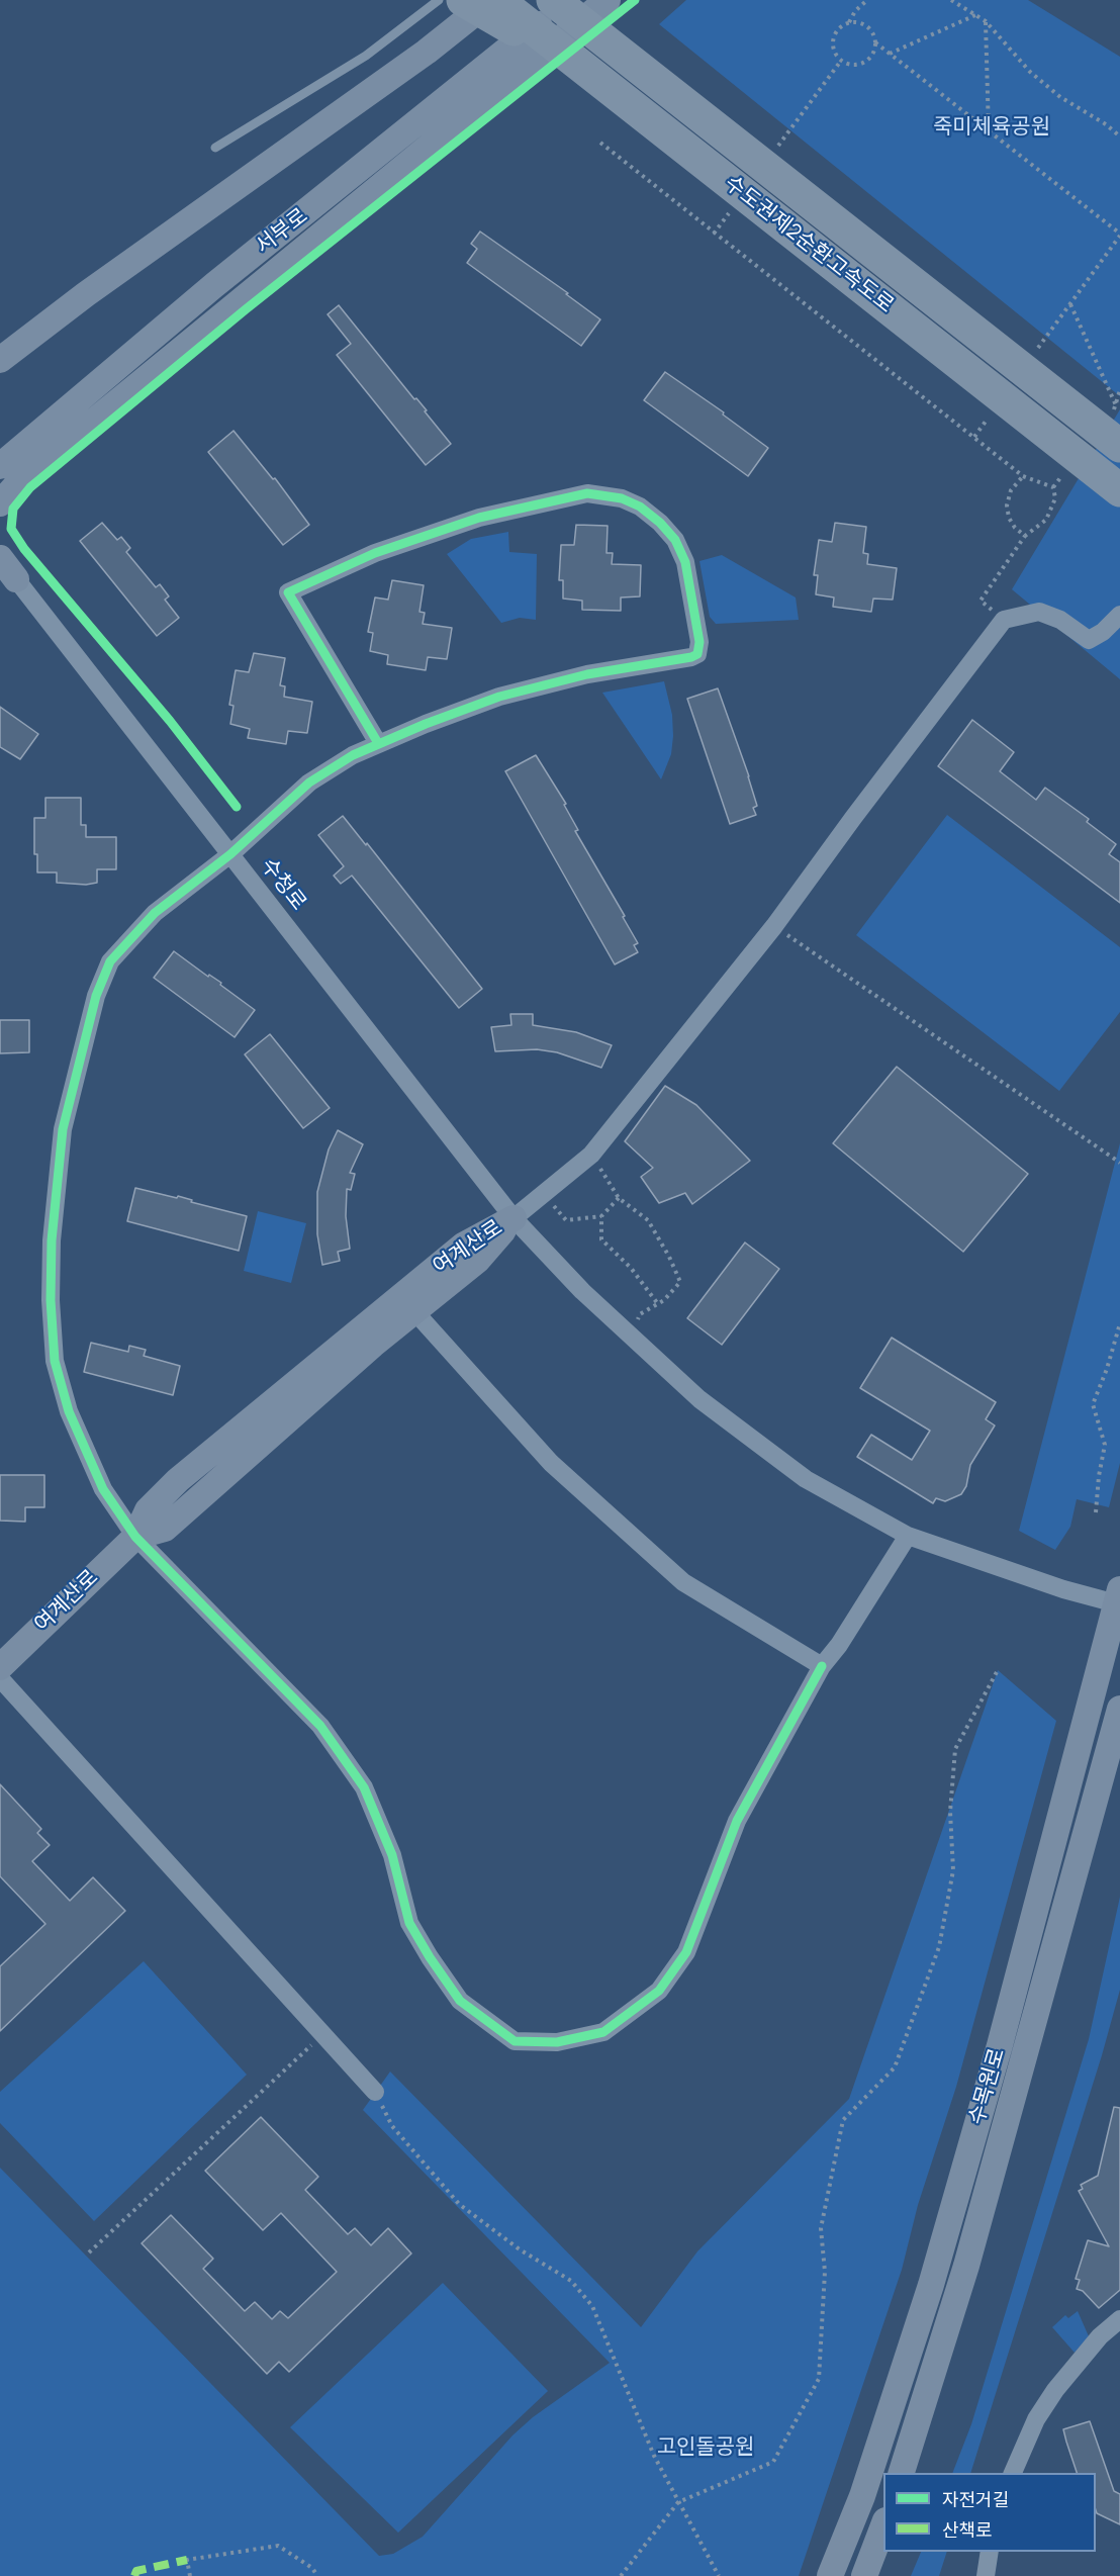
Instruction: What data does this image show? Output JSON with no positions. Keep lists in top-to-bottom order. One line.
{"streets":{"highway":["수도권제2순환고속도로"],"street":["서부로","수청로","여계산로","수목원로"]},"crossings":[["수청로","여계산로"],["수청로","수목원로"]],"parks":["죽미체육공원","고인돌공원"],"legend":["자전거길","산책로"]}
